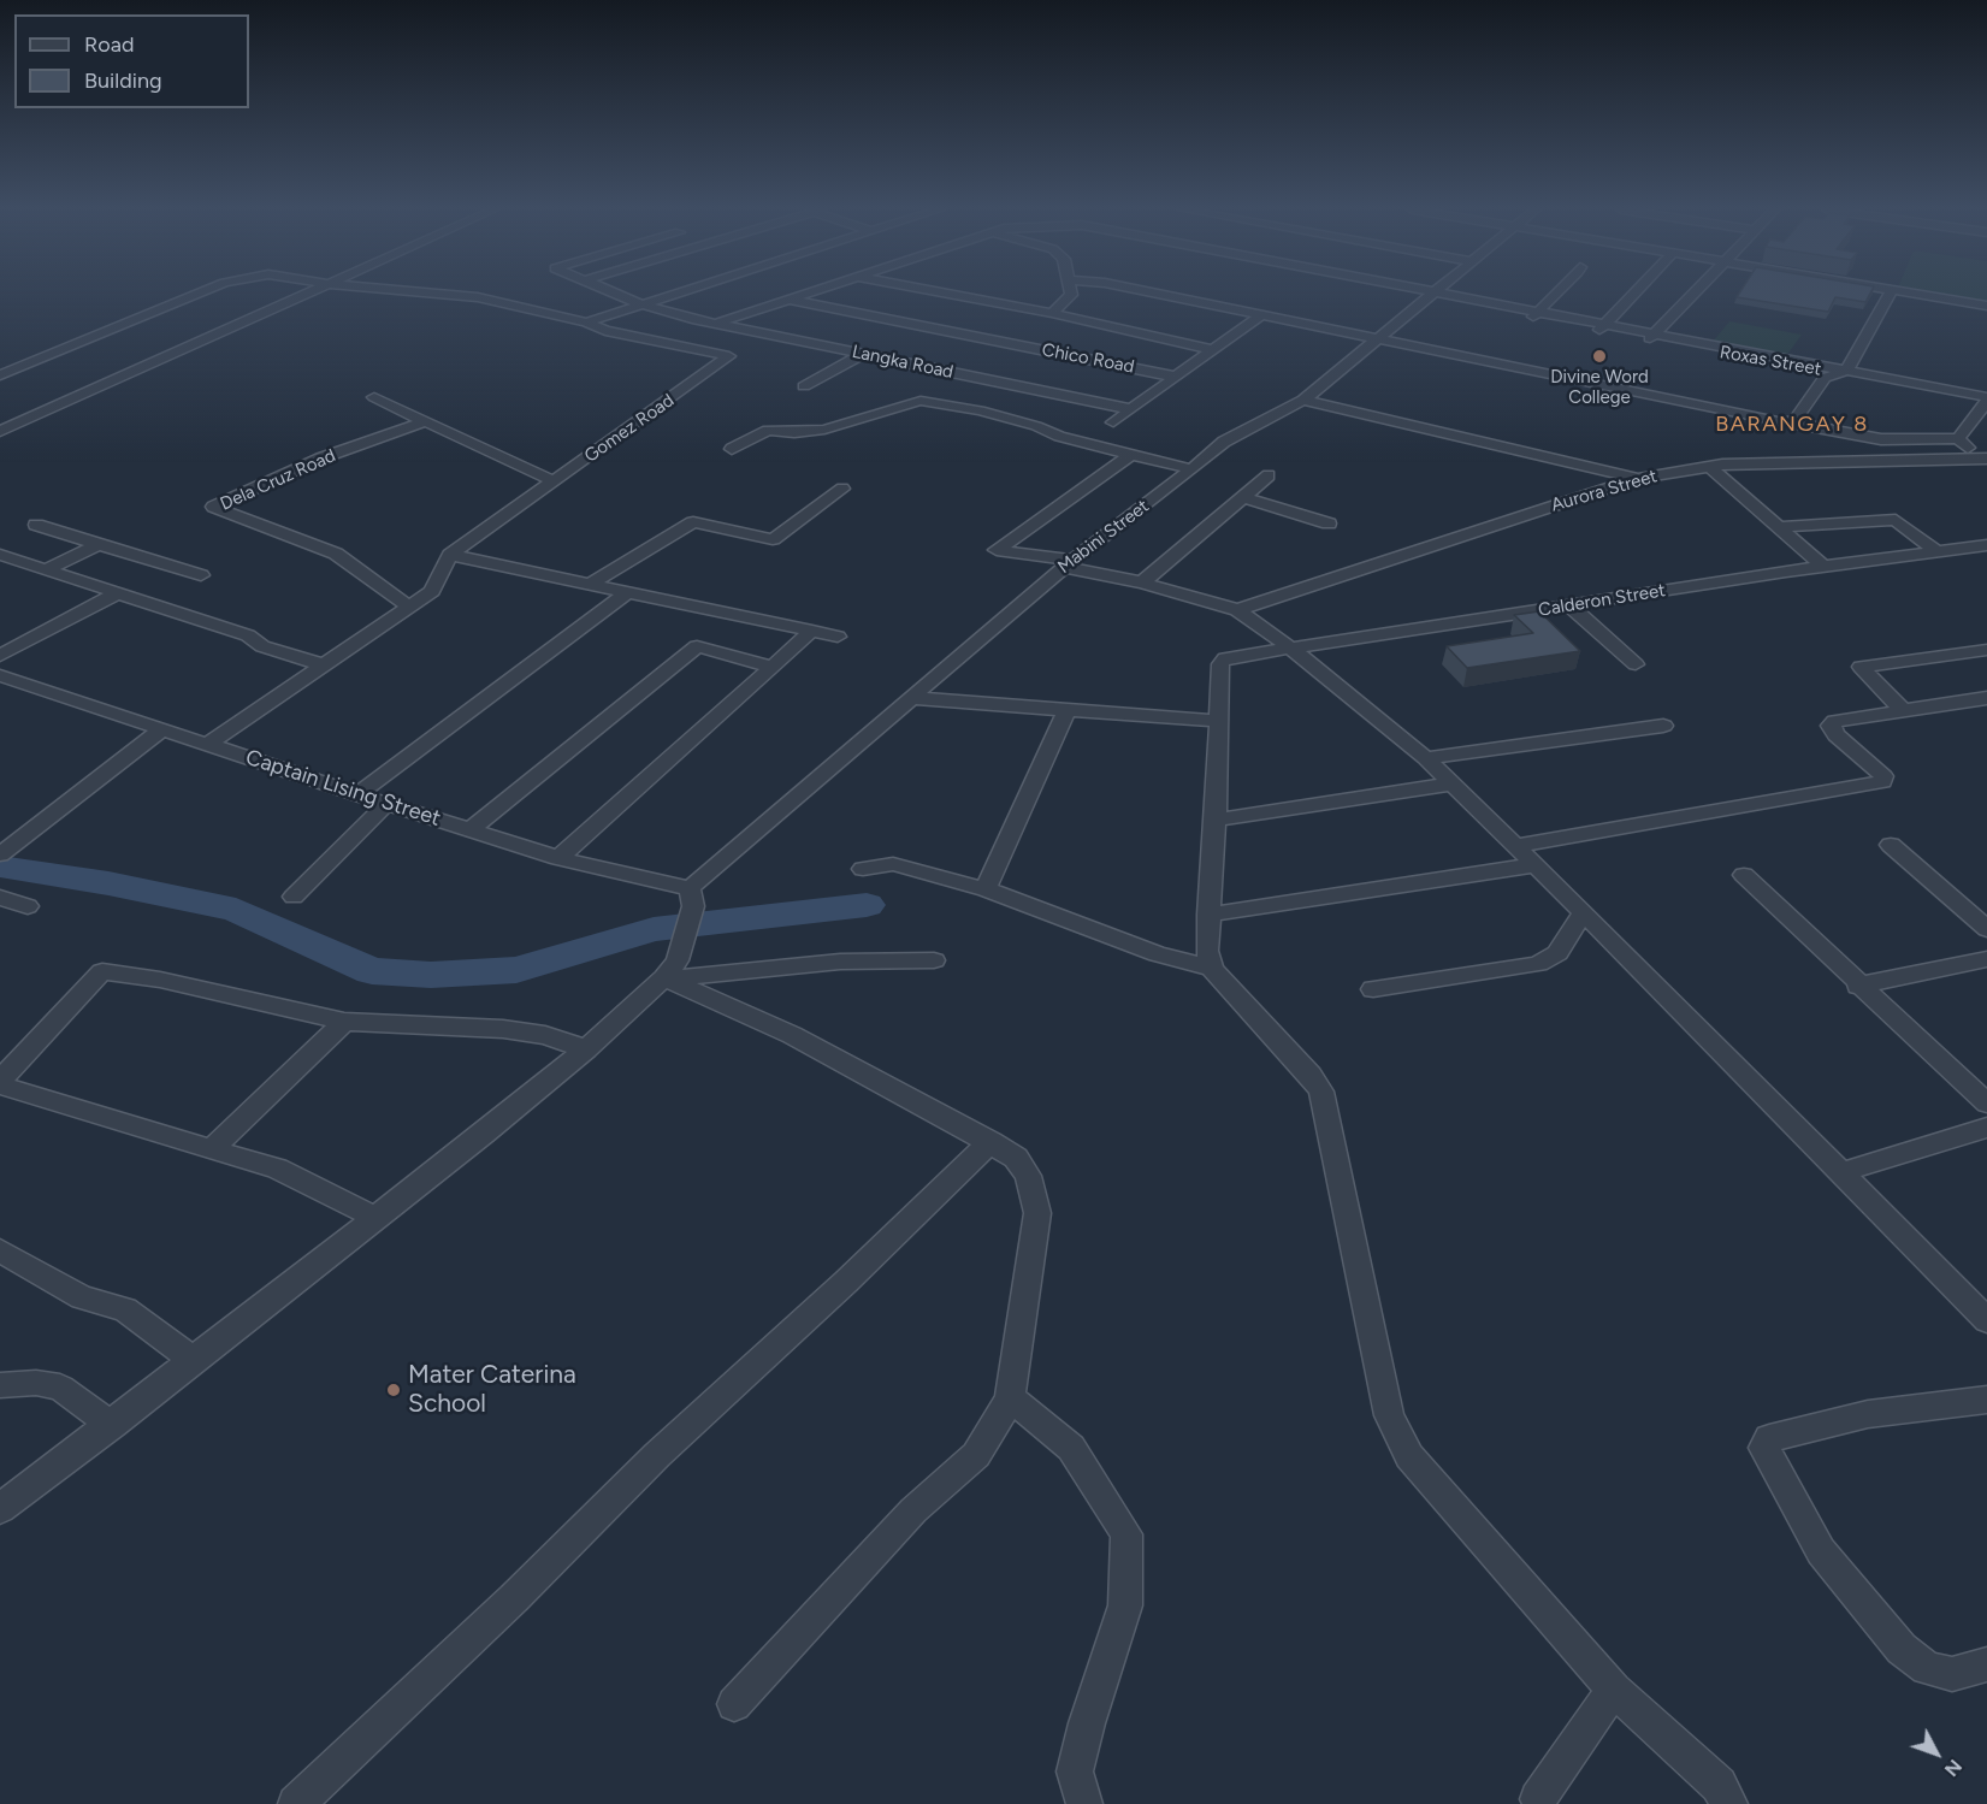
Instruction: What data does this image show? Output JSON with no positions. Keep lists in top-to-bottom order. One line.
{"streets":{"street":["Chico Road","Roxas Street","Langka Road","Gomez Road","Dela Cruz Road","Aurora Street","Mabini Street","Calderon Street","Captain Lising Street"]},"crossings":[["Chico Road","Roxas Street"],["Roxas Street","Langka Road"],["Roxas Street","Mabini Street"],["Gomez Road","Dela Cruz Road"],["Gomez Road","Captain Lising Street"],["Mabini Street","Captain Lising Street"]],"districts":["BARANGAY 8"],"places":["Divine Word College","Mater Caterina School"],"legend":["Road","Building"],"north":"bottom right"}
